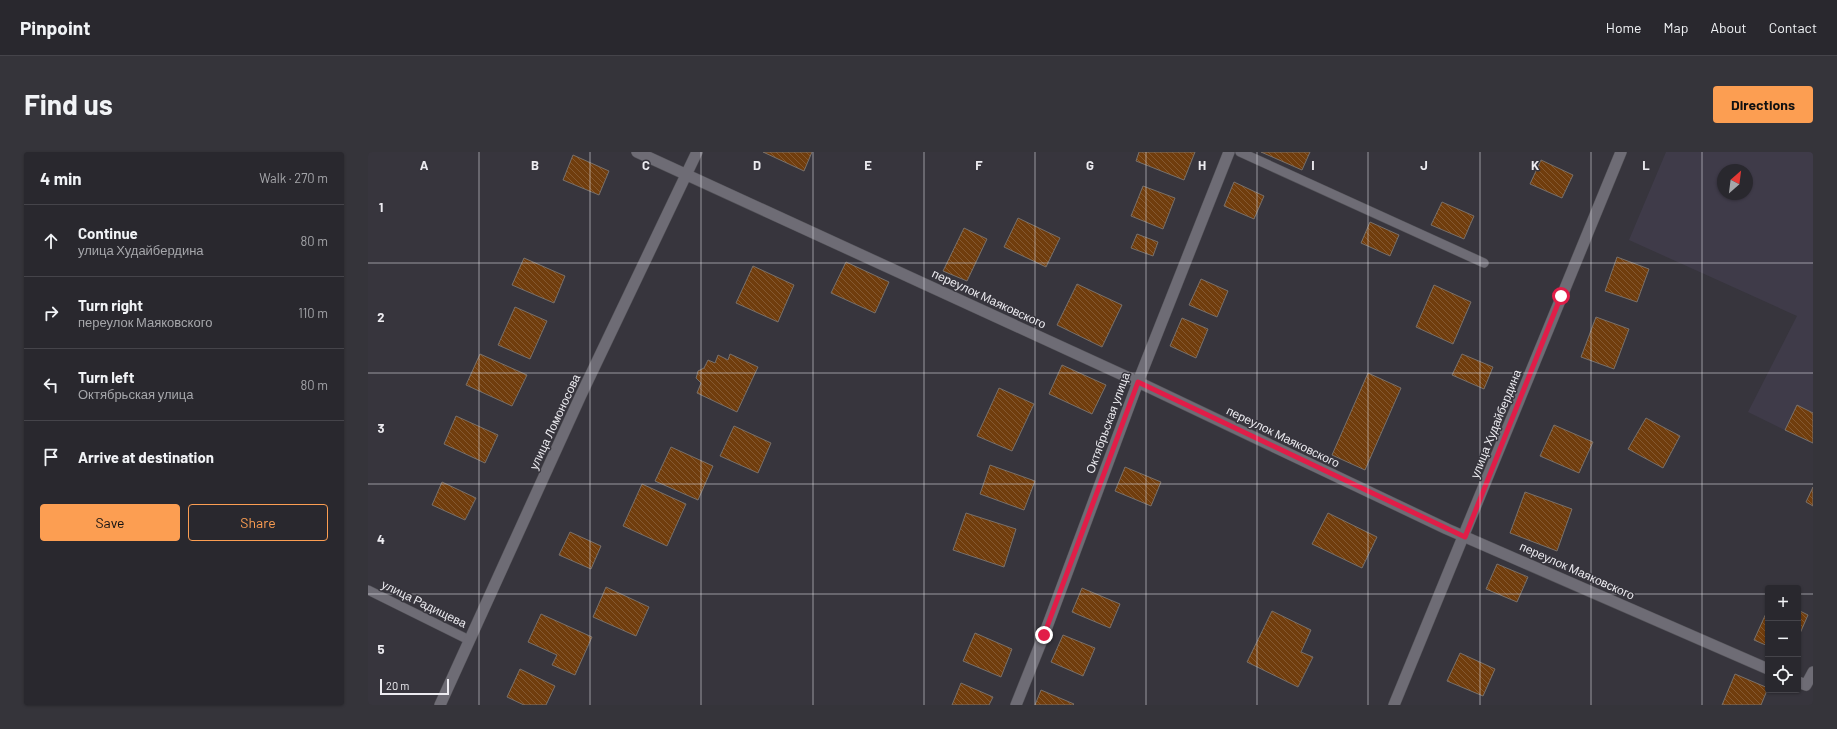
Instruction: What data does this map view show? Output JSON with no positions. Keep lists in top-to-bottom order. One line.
{"streets":{"street":["переулок Маяковского","улица Ломоносова","Октябрьская улица","улица Худайбердина"],"lane":["улица Радищева"]},"crossings":[["переулок Маяковского","улица Ломоносова"],["переулок Маяковского","Октябрьская улица"],["переулок Маяковского","улица Худайбердина"],["улица Ломоносова","улица Радищева"]],"scale_bar":"20 m","north":"top right","page":{"header":"Pinpoint","nav":["Home","Map","About","Contact"],"buttons":["Directions",["Save","Share"]],"title":"Find us","heading":["4 min","Walk · 270 m"],"list":[["Continue","улица Худайбердина","80 m"],["Turn right","переулок Маяковского","110 m"],["Turn left","Октябрьская улица","80 m"],"Arrive at destination"],"map_buttons":["+","−"],"scale":"20 m"},"grid":{"columns":["A","B","C","D","E","F","G","H","I","J","K","L"],"rows":["1","2","3","4","5"]}}
